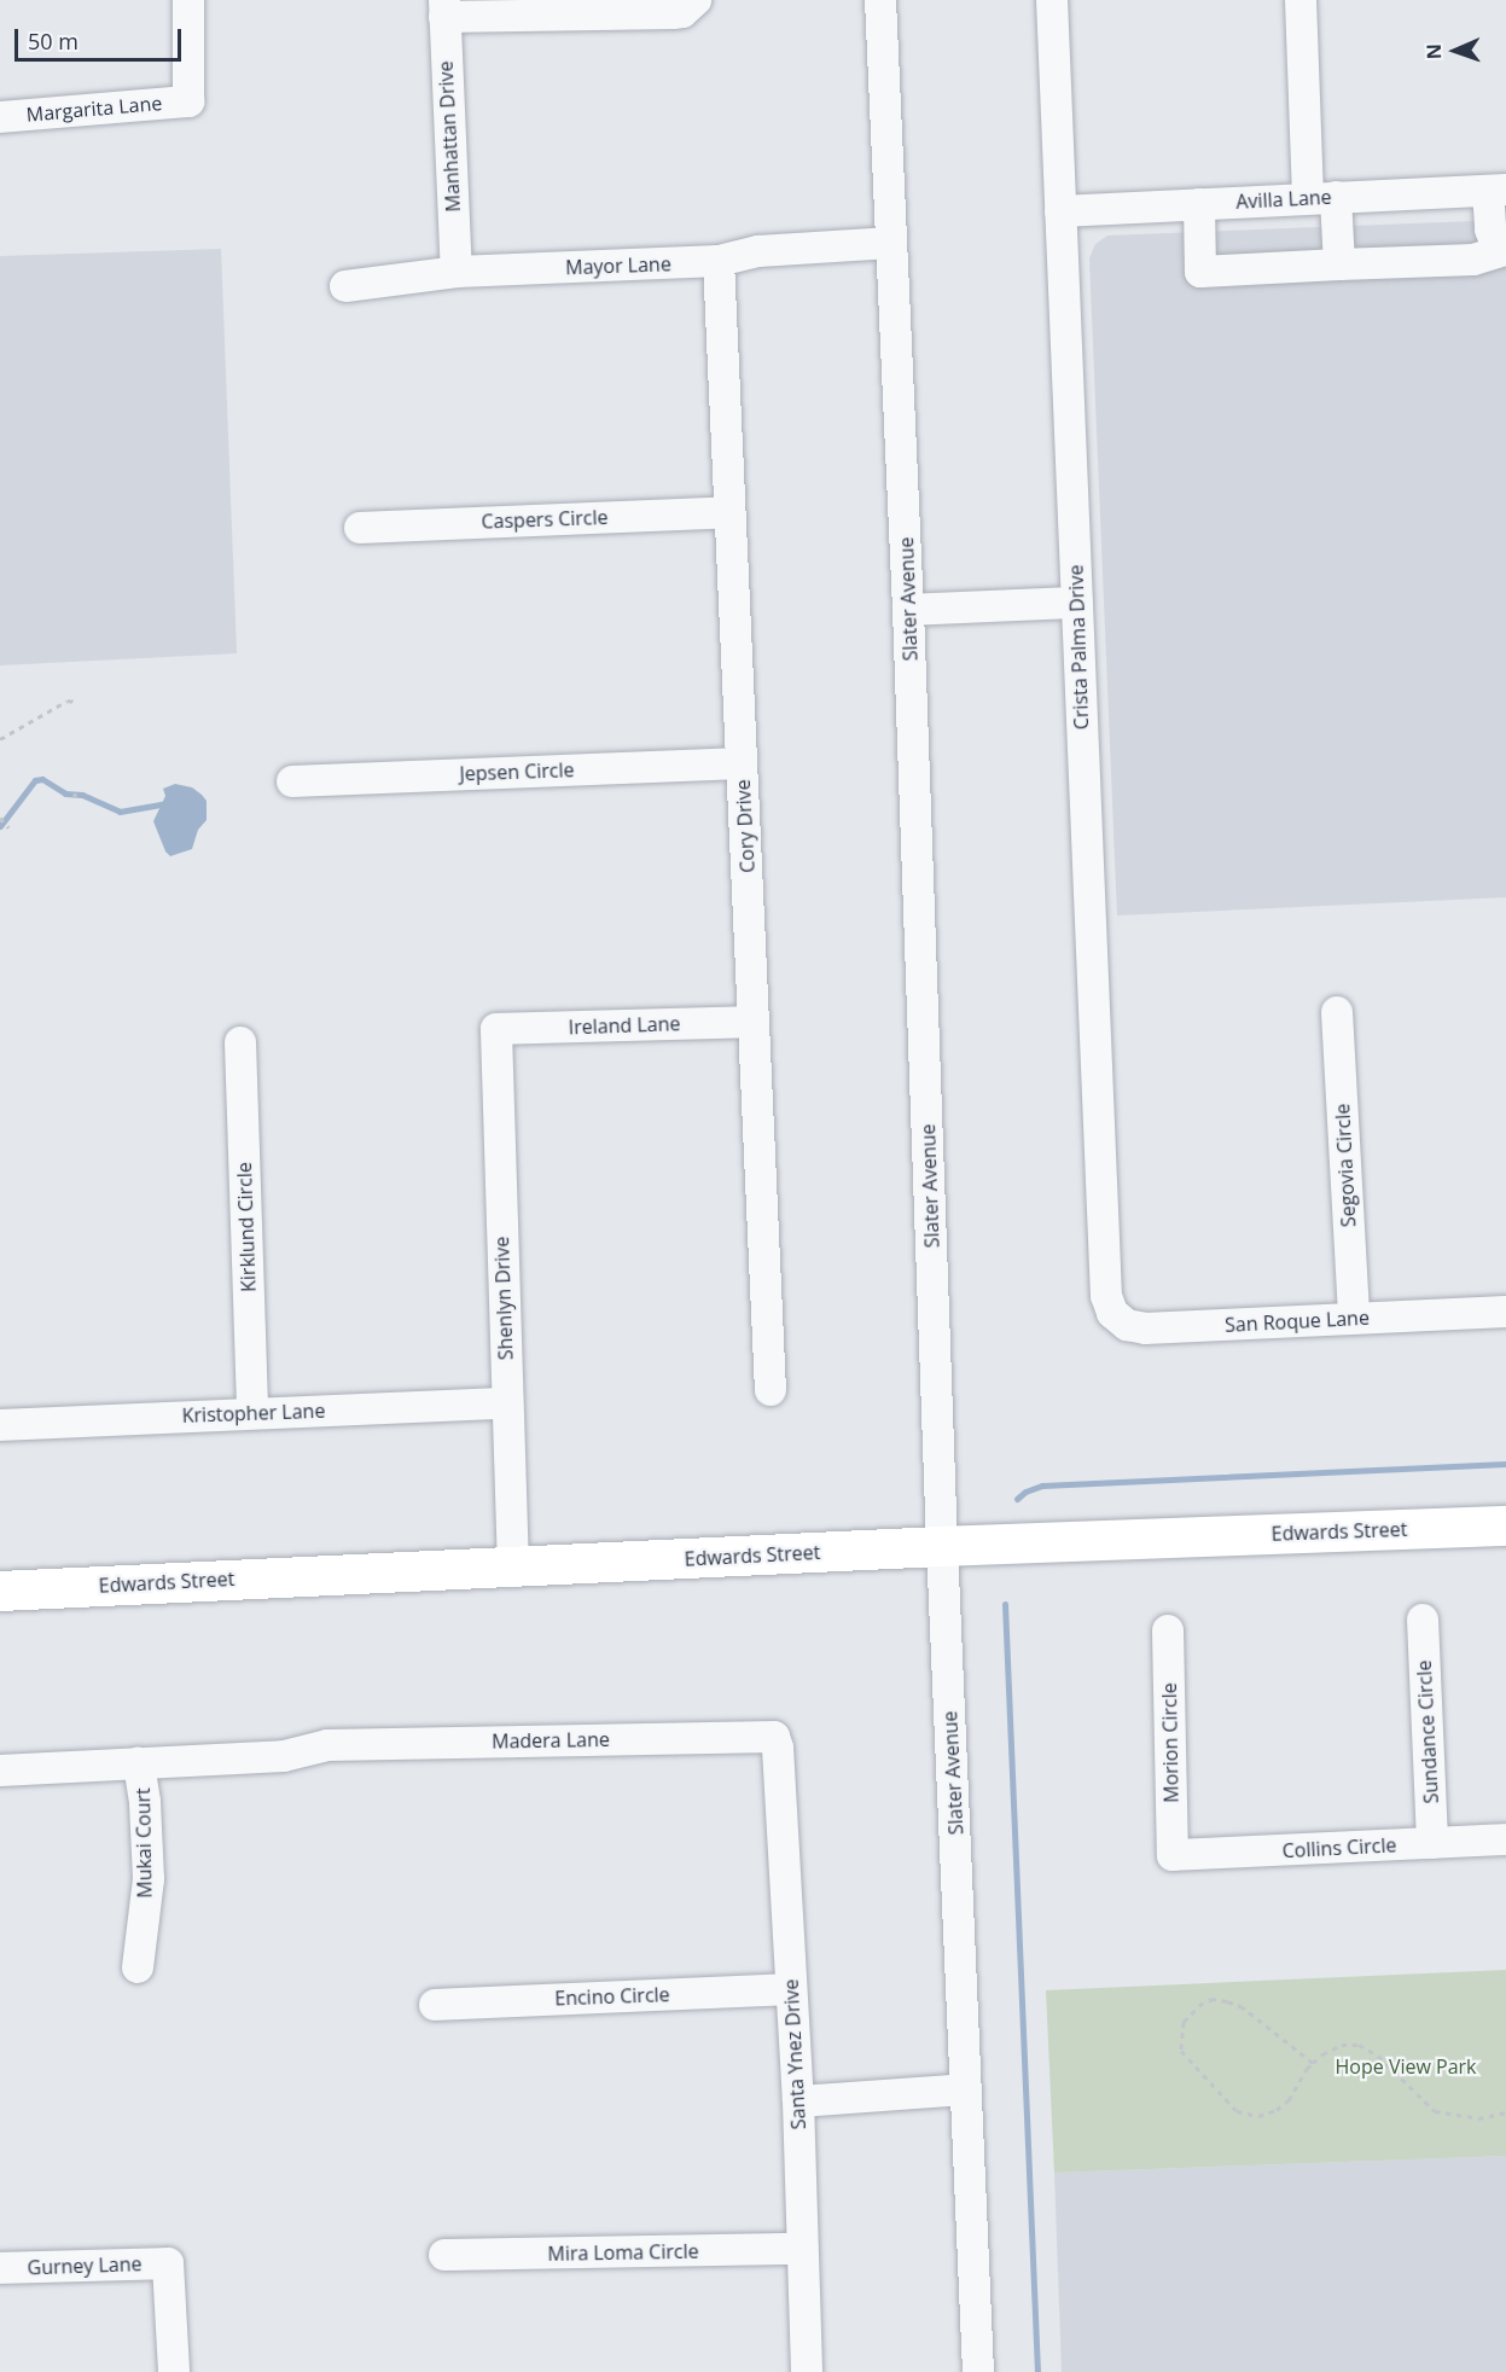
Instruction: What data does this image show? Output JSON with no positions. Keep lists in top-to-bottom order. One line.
{"streets":{"main road":["Edwards Street"],"street":["Margarita Lane","Manhattan Drive","Avilla Lane","Mayor Lane","Caspers Circle","Slater Avenue","Crista Palma Drive","Jepsen Circle","Cory Drive","Ireland Lane","Segovia Circle","Kirklund Circle","Shenlyn Drive","San Roque Lane","Kristopher Lane","Sundance Circle","Madera Lane","Morion Circle","Mukai Court","Collins Circle","Encino Circle","Santa Ynez Drive","Mira Loma Circle","Gurney Lane"]},"crossings":[["Manhattan Drive","Mayor Lane"],["Avilla Lane","Crista Palma Drive"],["Mayor Lane","Slater Avenue"],["Mayor Lane","Cory Drive"],["Caspers Circle","Cory Drive"],["Slater Avenue","Edwards Street"],["Crista Palma Drive","San Roque Lane"],["Jepsen Circle","Cory Drive"],["Cory Drive","Ireland Lane"],["Ireland Lane","Shenlyn Drive"],["Segovia Circle","San Roque Lane"],["Kirklund Circle","Kristopher Lane"],["Shenlyn Drive","Kristopher Lane"],["Shenlyn Drive","Edwards Street"],["Sundance Circle","Collins Circle"],["Madera Lane","Mukai Court"],["Madera Lane","Santa Ynez Drive"],["Morion Circle","Collins Circle"],["Encino Circle","Santa Ynez Drive"],["Santa Ynez Drive","Mira Loma Circle"]],"parks":["Hope View Park"],"scale_bar":"50 m","north":"left"}
